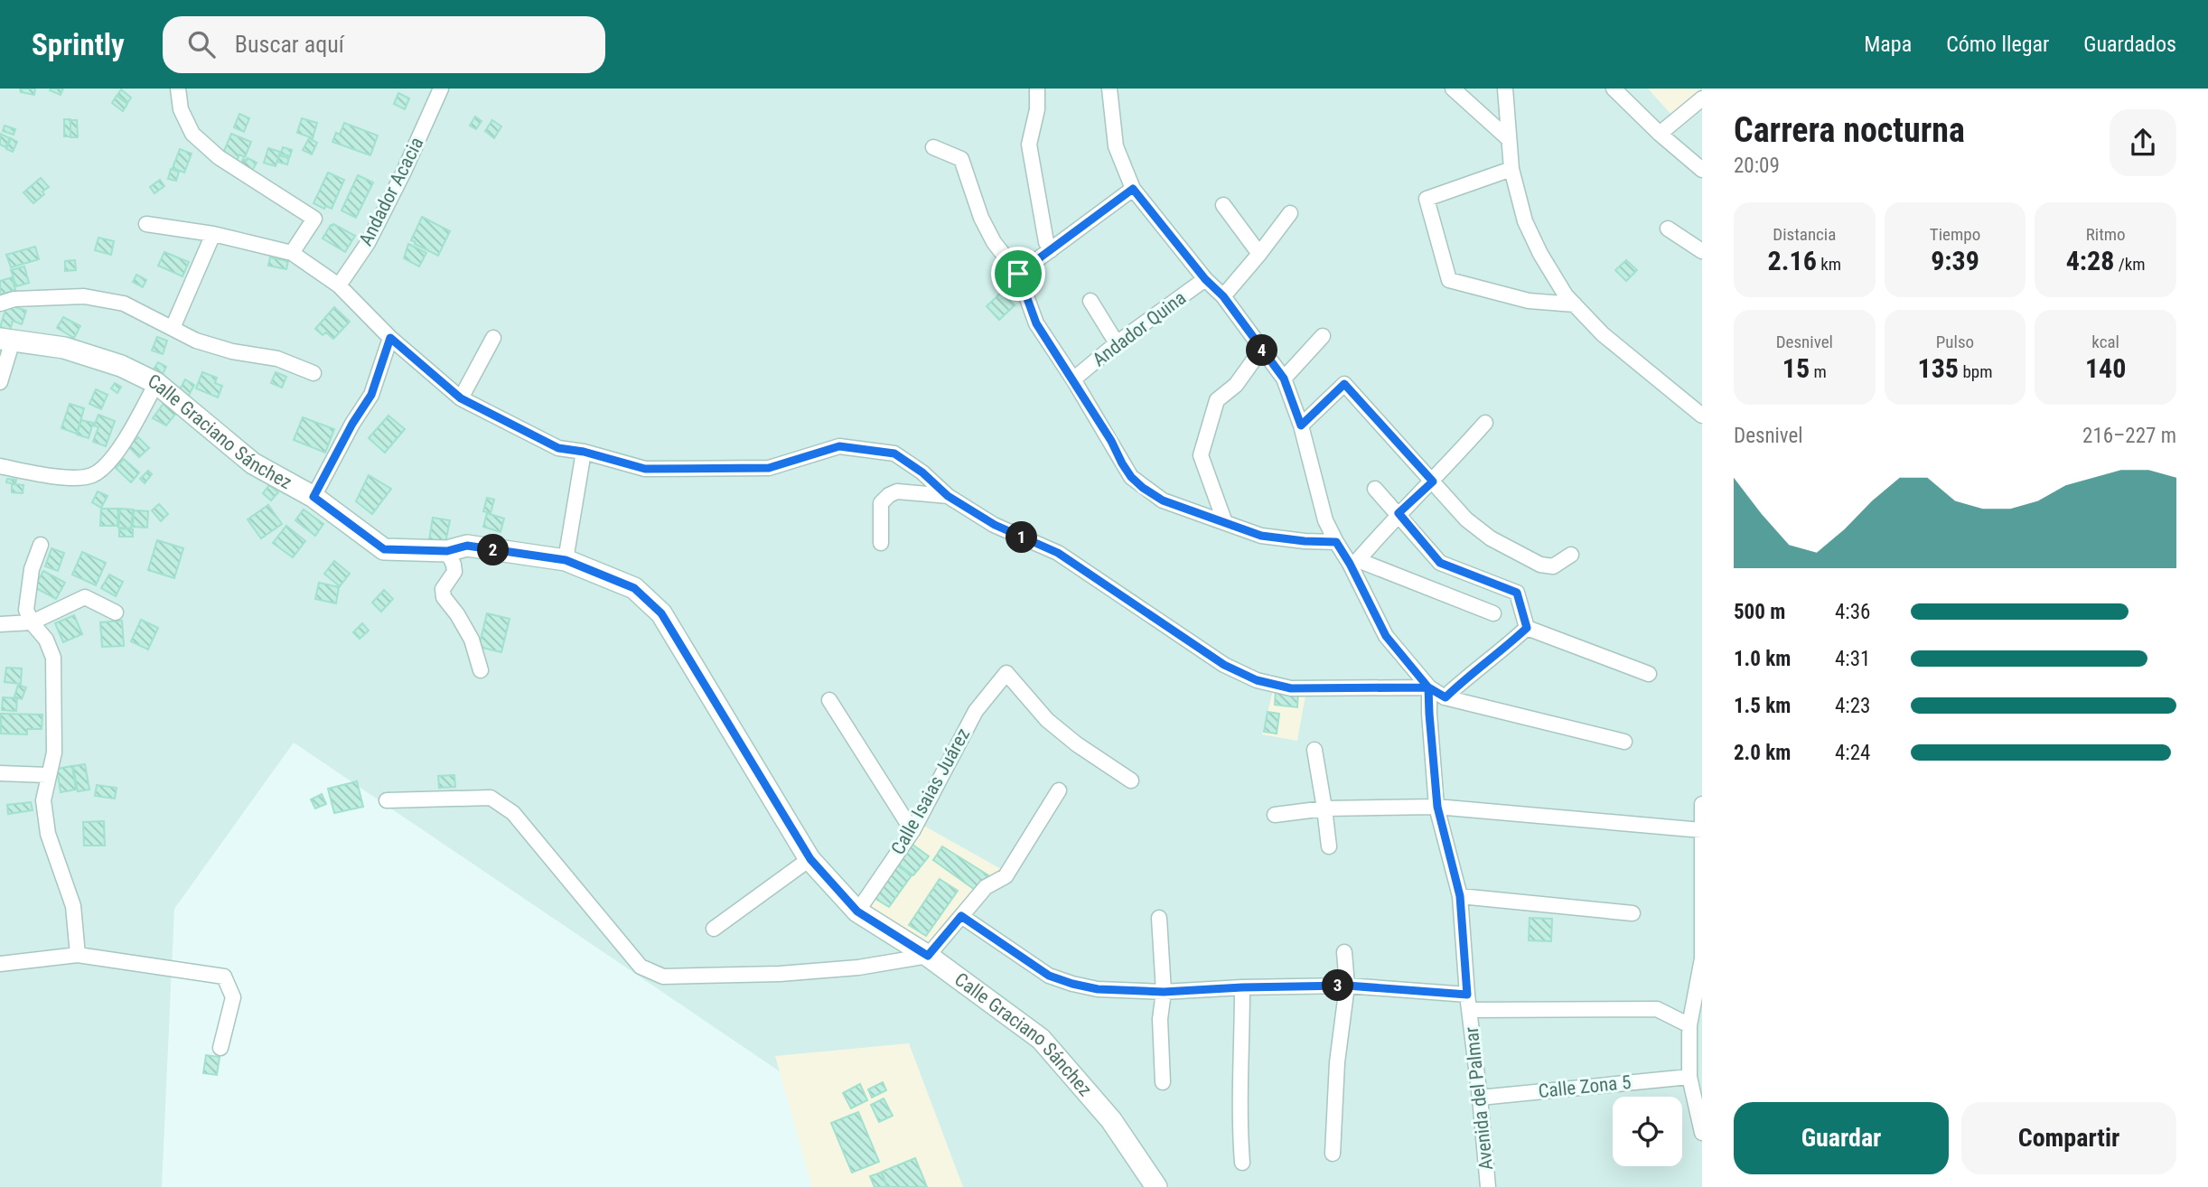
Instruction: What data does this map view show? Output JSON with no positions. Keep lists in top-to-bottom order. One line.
{"streets":{"street":["Andador Acacia","Andador Quina","Calle Graciano Sánchez","Calle Isaias Juárez","Calle Zona 5","Avenida del Palmar"]},"crossings":[["Calle Graciano Sánchez","Calle Isaias Juárez"],["Calle Zona 5","Avenida del Palmar"]],"page":{"header":"Sprintly","search":"Buscar aquí","nav":["Mapa","Cómo llegar","Guardados"],"heading":["Carrera nocturna","20:09"],"stats":[["Distancia","2.16 km"],["Tiempo","9:39"],["Ritmo","4:28 /km"],["Desnivel","15 m"],["Pulso","135 bpm"],["kcal","140"]],"pins":["4","1","2","3"],"chart":["Desnivel","216–227 m"],"list":[{"name":"500 m","note":"4:36"},{"name":"1.0 km","note":"4:31"},{"name":"1.5 km","note":"4:23"},{"name":"2.0 km","note":"4:24"}],"buttons":["Guardar","Compartir"]}}
